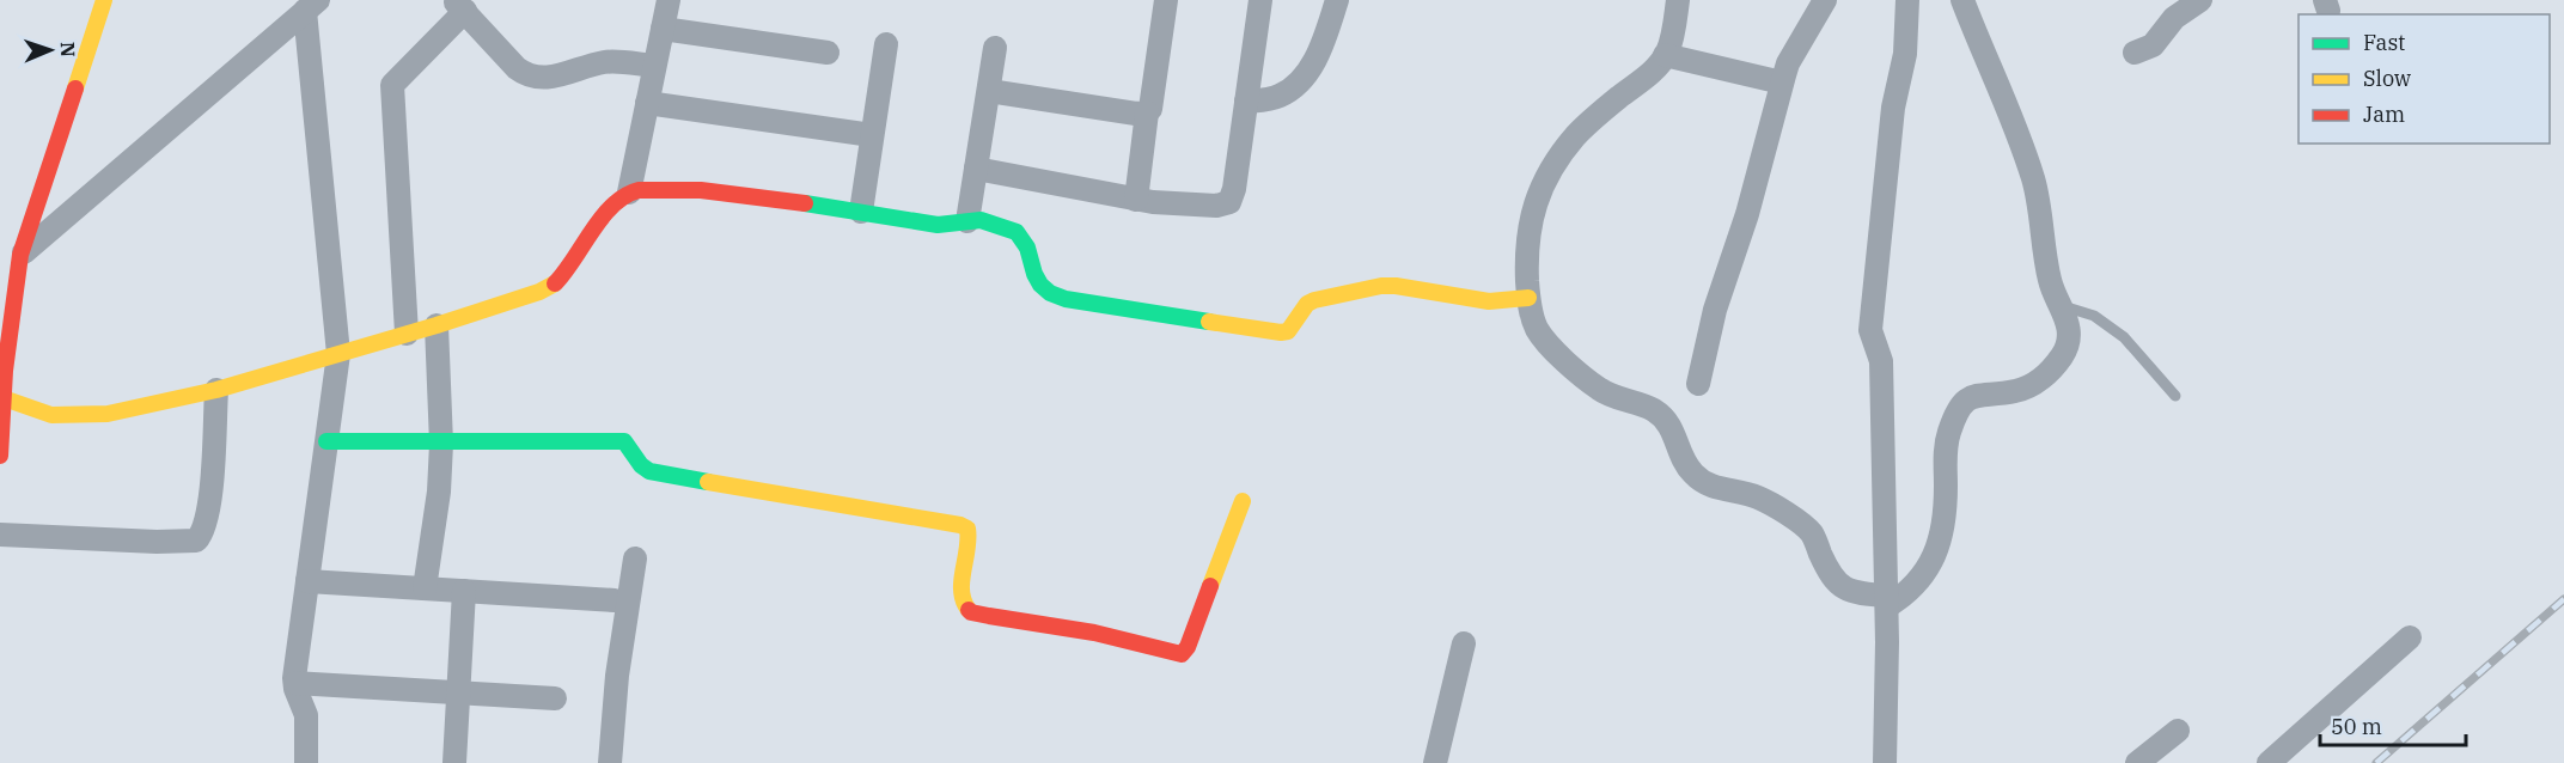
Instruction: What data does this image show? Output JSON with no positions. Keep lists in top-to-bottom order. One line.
{"legend":["Fast","Slow","Jam"],"scale_bar":"50 m","north":"right"}
